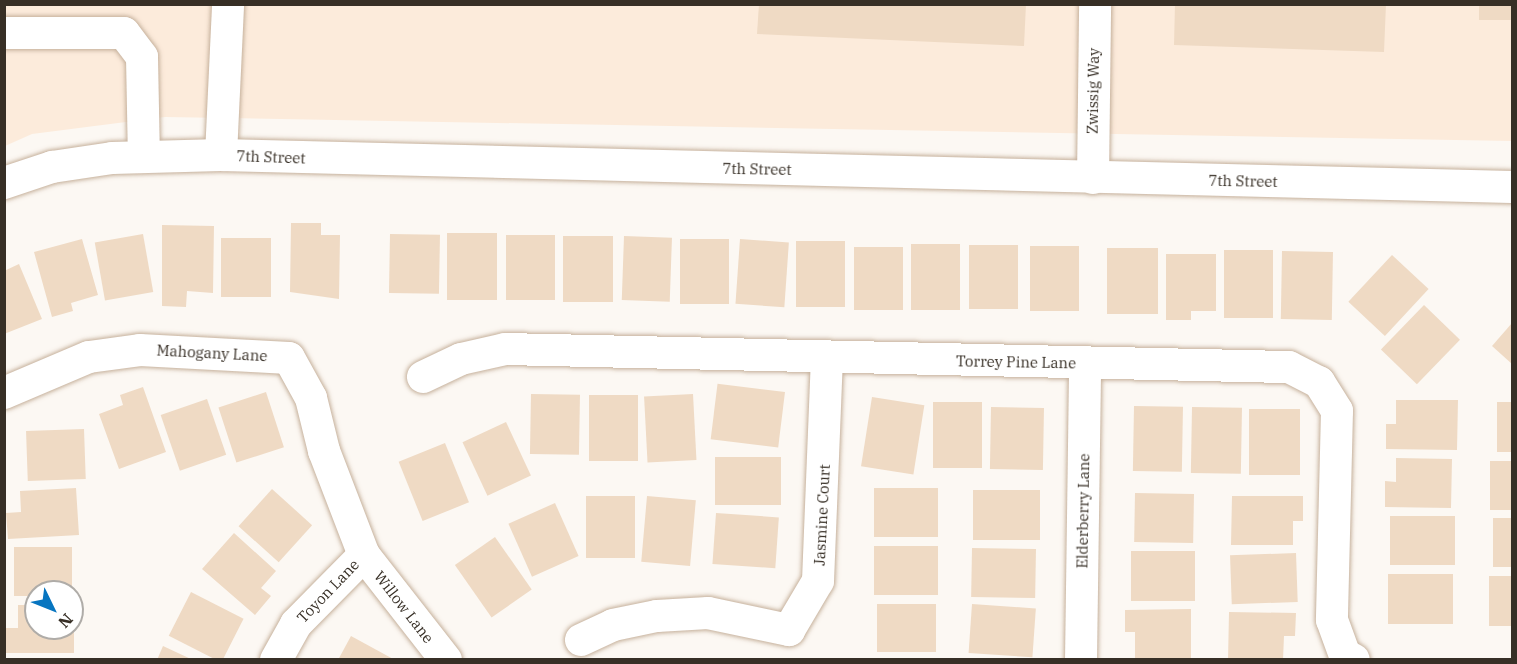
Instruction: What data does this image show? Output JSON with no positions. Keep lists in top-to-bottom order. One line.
{"streets":{"street":["Zwissig Way","7th Street","Mahogany Lane","Torrey Pine Lane","Elderberry Lane","Jasmine Court","Toyon Lane","Willow Lane"]},"crossings":[["Zwissig Way","7th Street"],["Mahogany Lane","Toyon Lane"],["Mahogany Lane","Willow Lane"],["Torrey Pine Lane","Elderberry Lane"],["Torrey Pine Lane","Jasmine Court"],["Toyon Lane","Willow Lane"]],"north":"bottom right"}
